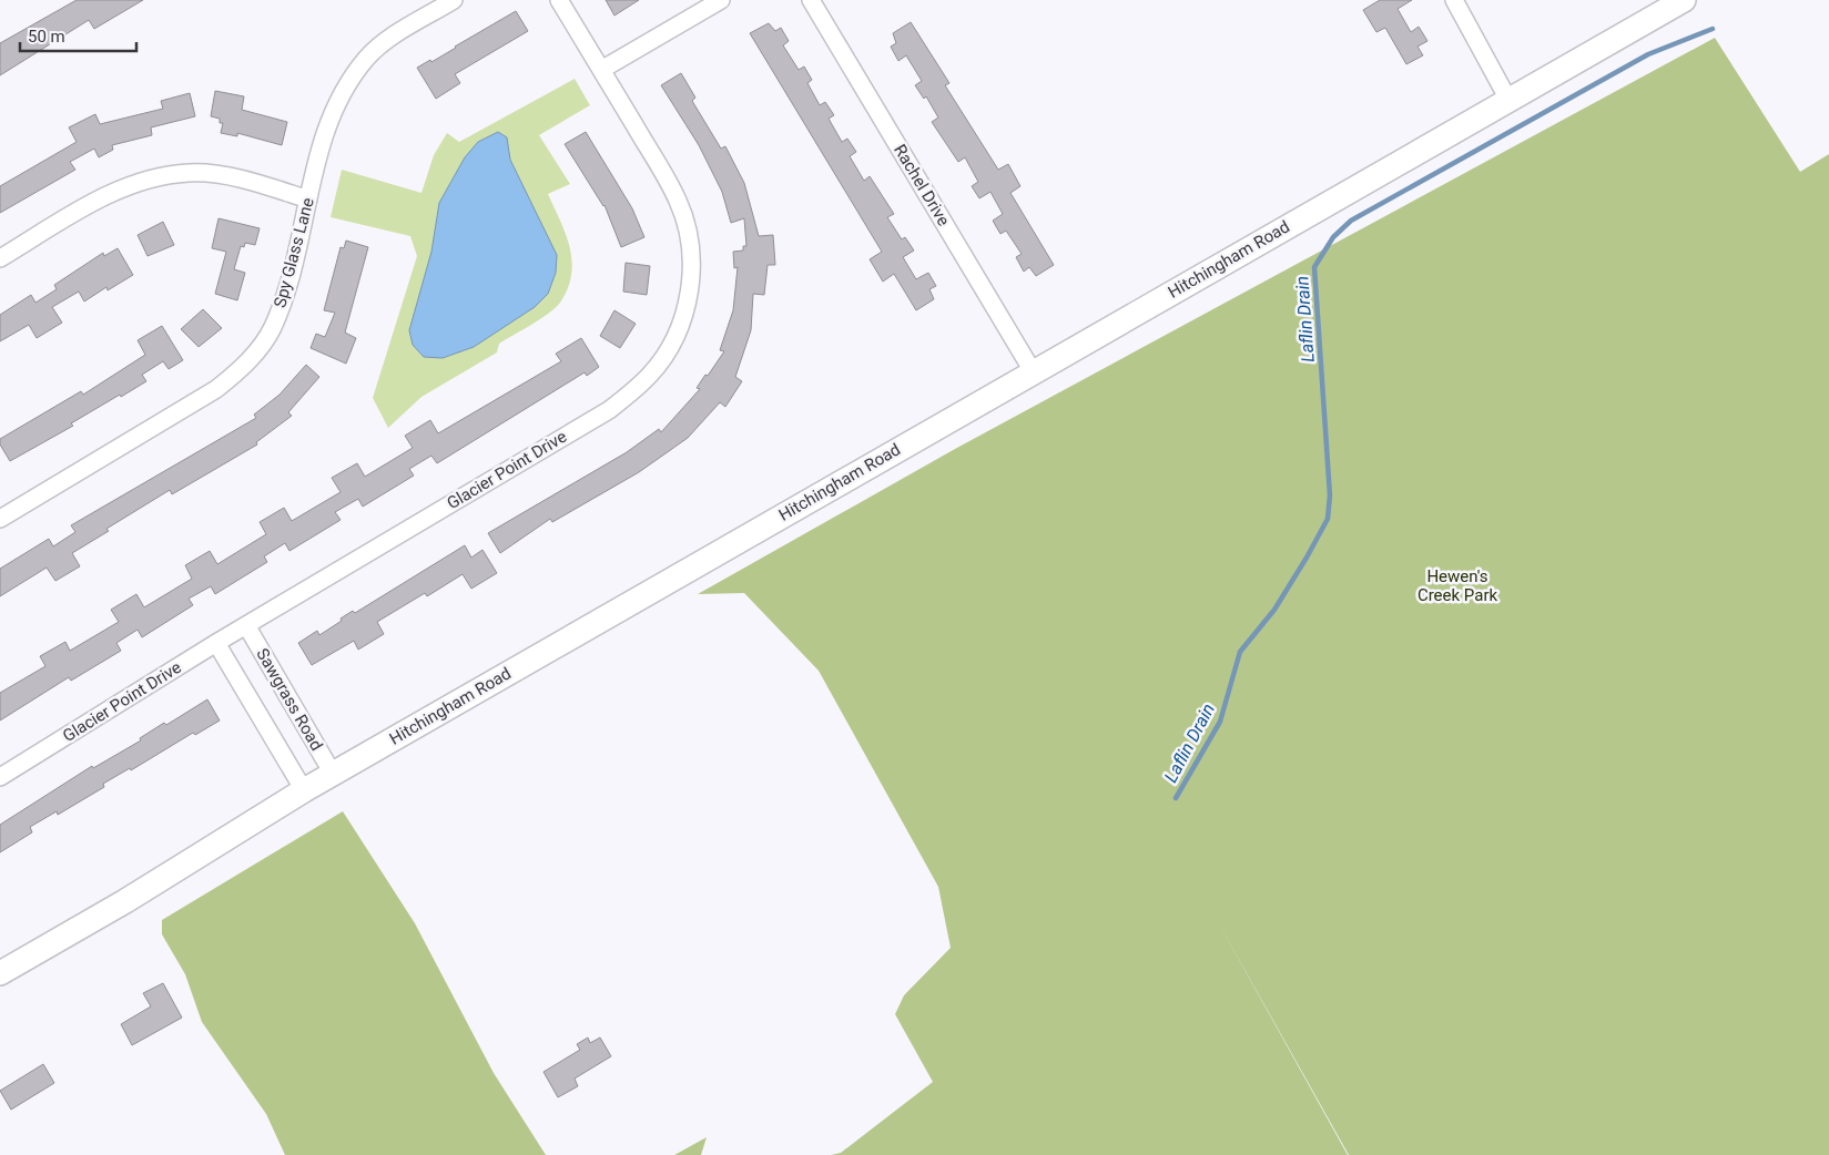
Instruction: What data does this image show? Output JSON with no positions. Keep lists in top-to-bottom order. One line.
{"streets":{"street":["Rachel Drive","Spy Glass Lane","Hitchingham Road","Glacier Point Drive","Sawgrass Road"]},"crossings":[["Rachel Drive","Hitchingham Road"],["Hitchingham Road","Sawgrass Road"],["Glacier Point Drive","Sawgrass Road"]],"water":["Laflin Drain"],"parks":["Hewen's Creek Park"],"scale_bar":"50 m"}
